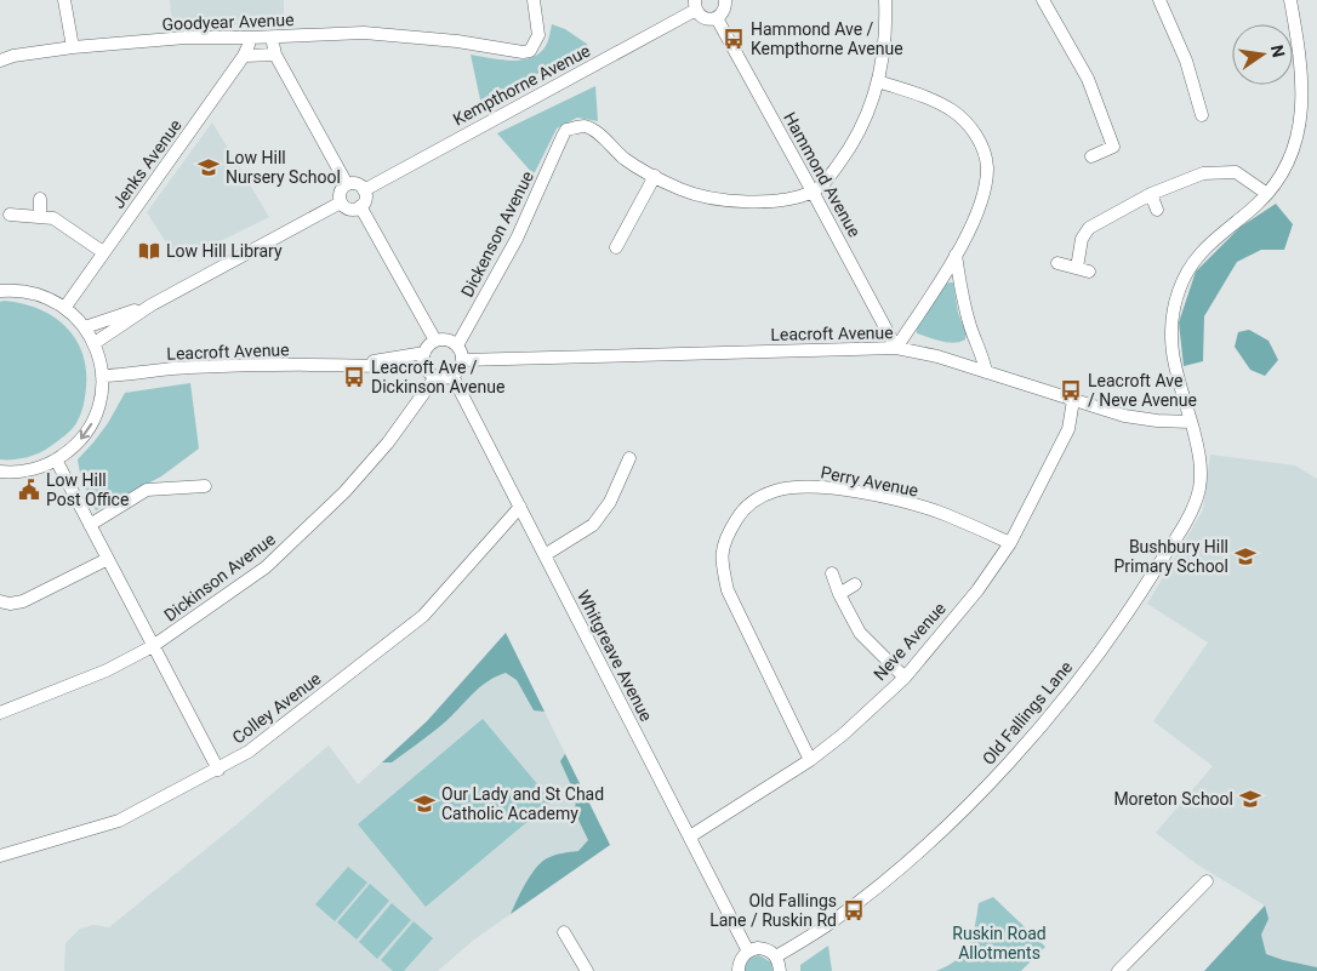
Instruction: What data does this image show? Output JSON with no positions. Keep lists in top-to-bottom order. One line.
{"streets":{"street":["Goodyear Avenue","Kempthorne Avenue","Jenks Avenue","Hammond Avenue","Dickenson Avenue","Leacroft Avenue","Perry Avenue","Dickinson Avenue","Neve Avenue","Whitgreave Avenue","Colley Avenue","Old Fallings Lane"]},"crossings":[["Goodyear Avenue","Jenks Avenue"],["Hammond Avenue","Leacroft Avenue"],["Dickenson Avenue","Leacroft Avenue"],["Dickenson Avenue","Dickinson Avenue"],["Dickenson Avenue","Whitgreave Avenue"],["Leacroft Avenue","Dickinson Avenue"],["Leacroft Avenue","Neve Avenue"],["Leacroft Avenue","Whitgreave Avenue"],["Leacroft Avenue","Old Fallings Lane"],["Perry Avenue","Neve Avenue"],["Dickinson Avenue","Whitgreave Avenue"],["Neve Avenue","Whitgreave Avenue"],["Whitgreave Avenue","Colley Avenue"]],"parks":["Ruskin Road Allotments"],"places":{"bus stop":["Hammond Ave / Kempthorne Avenue","Leacroft Ave / Dickinson Avenue","Leacroft Ave / Neve Avenue","Old Fallings Lane / Ruskin Rd"],"school or university":["Low Hill Nursery School","Bushbury Hill Primary School","Moreton School","Our Lady and St Chad Catholic Academy"],"library":["Low Hill Library"],"public building":["Low Hill Post Office"]},"north":"right"}
